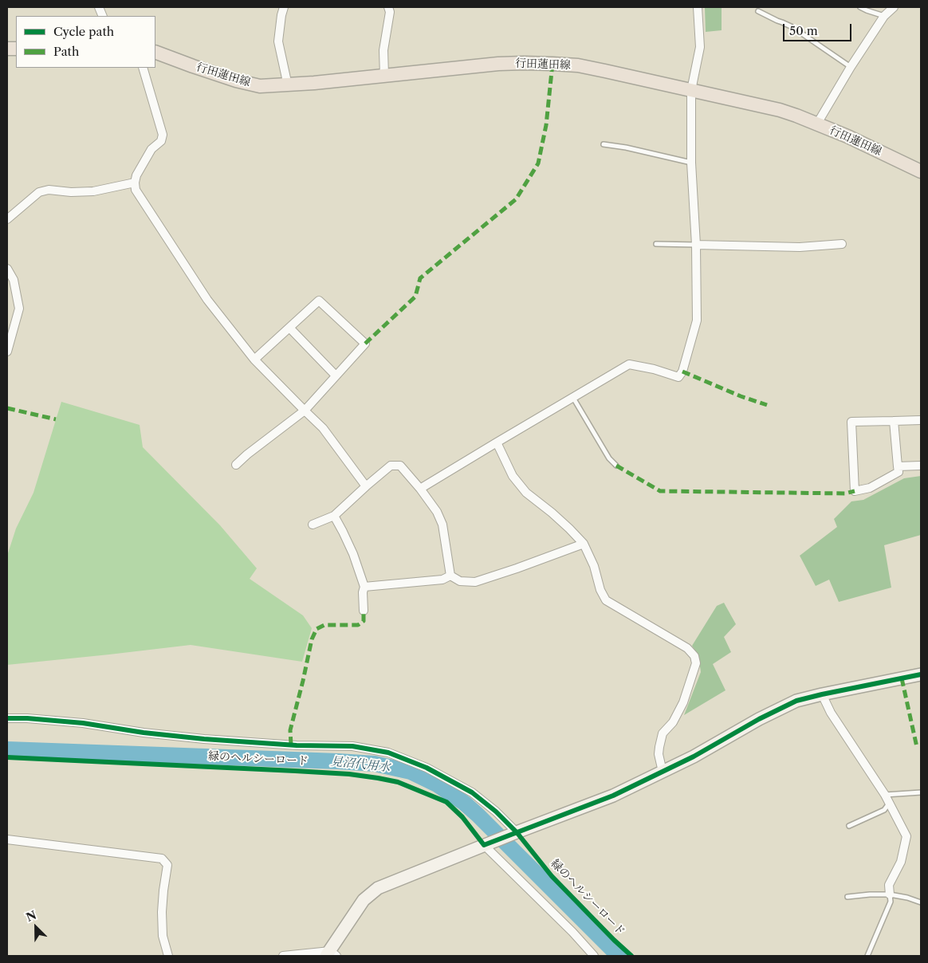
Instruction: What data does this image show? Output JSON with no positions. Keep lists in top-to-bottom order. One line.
{"streets":{"main road":["行田蓮田線"],"cycle path":["緑のヘルシーロード"]},"water":["見沼代用水"],"legend":["Cycle path","Path"],"scale_bar":"50 m","north":"top left"}
